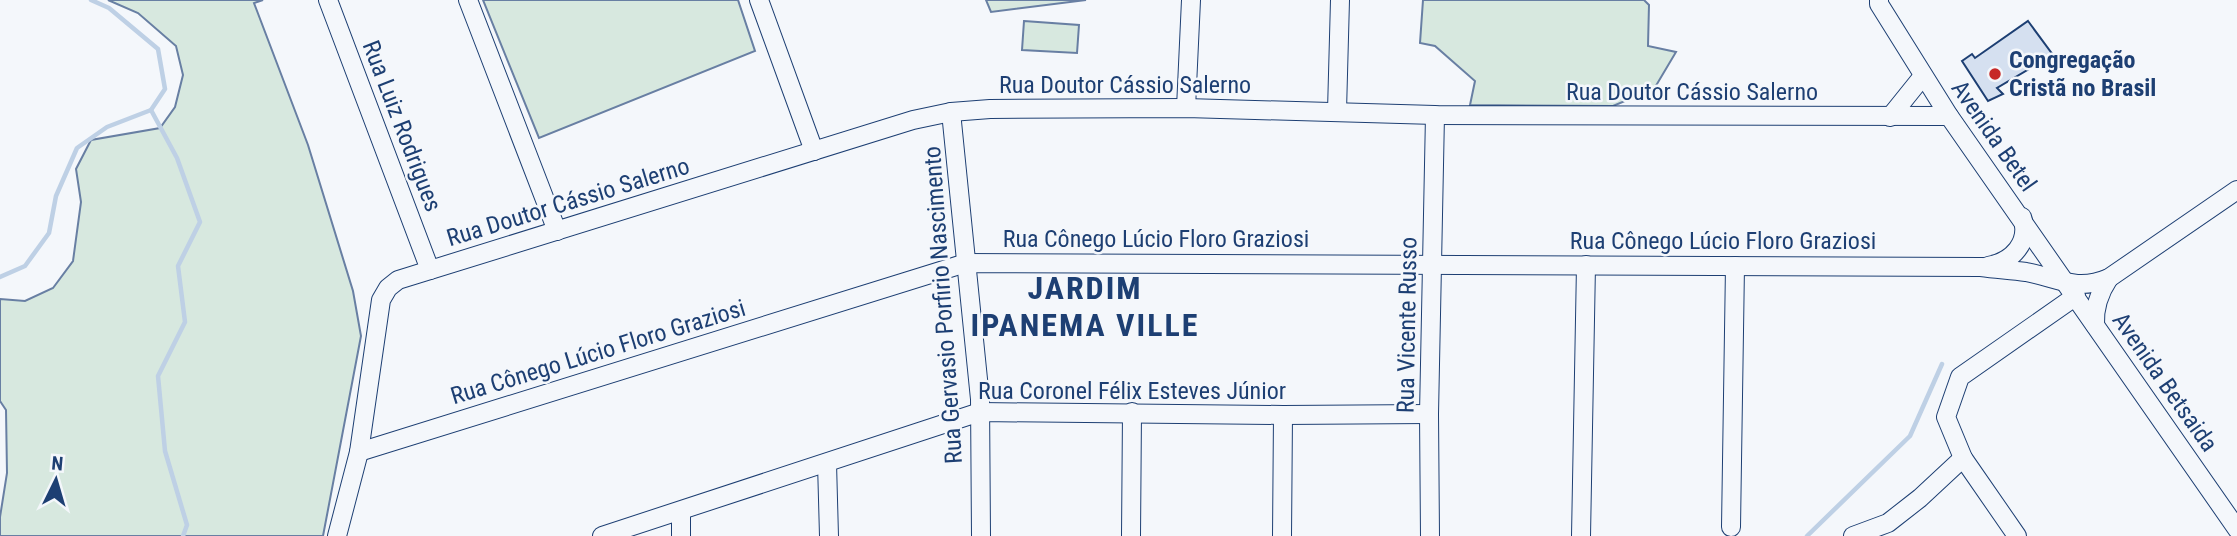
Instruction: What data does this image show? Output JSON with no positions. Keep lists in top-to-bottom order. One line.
{"streets":{"street":["Rua Doutor Cássio Salerno","Rua Luiz Rodrigues","Avenida Betel","Rua Cônego Lúcio Floro Graziosi","Rua Gervasio Porfirio Nascimento","Rua Vicente Russo","Avenida Betsaida","Rua Coronel Félix Esteves Júnior"]},"crossings":[["Rua Doutor Cássio Salerno","Rua Luiz Rodrigues"],["Rua Doutor Cássio Salerno","Avenida Betel"],["Rua Doutor Cássio Salerno","Rua Cônego Lúcio Floro Graziosi"],["Rua Doutor Cássio Salerno","Rua Gervasio Porfirio Nascimento"],["Rua Doutor Cássio Salerno","Rua Vicente Russo"],["Avenida Betel","Rua Cônego Lúcio Floro Graziosi"],["Avenida Betel","Avenida Betsaida"],["Rua Cônego Lúcio Floro Graziosi","Rua Gervasio Porfirio Nascimento"],["Rua Cônego Lúcio Floro Graziosi","Rua Vicente Russo"],["Rua Cônego Lúcio Floro Graziosi","Avenida Betsaida"],["Rua Gervasio Porfirio Nascimento","Rua Coronel Félix Esteves Júnior"],["Rua Vicente Russo","Rua Coronel Félix Esteves Júnior"]],"districts":["JARDIM IPANEMA VILLE"],"places":["Congregação Cristã no Brasil"],"north":"top"}
